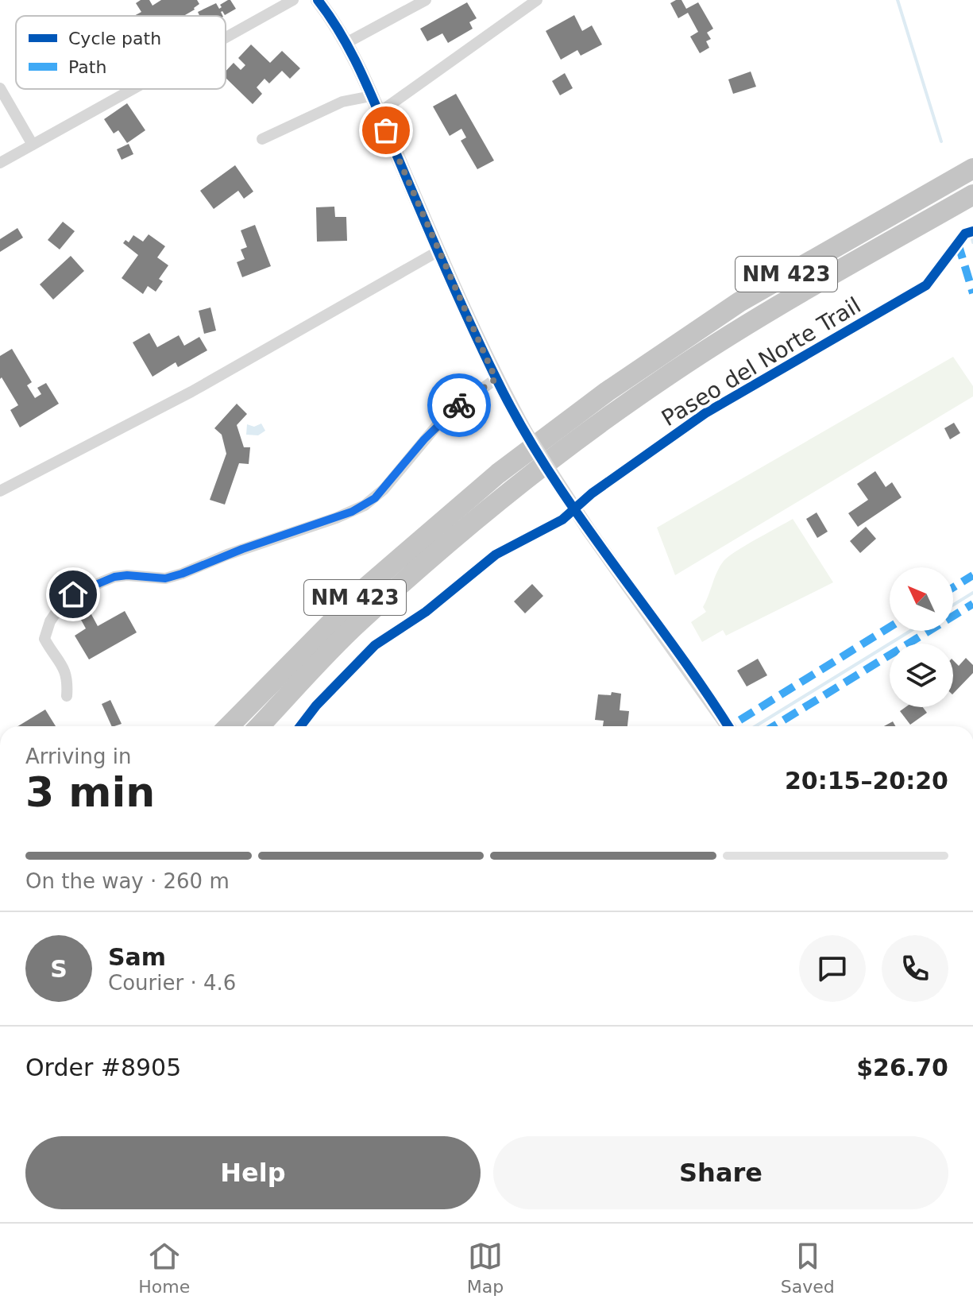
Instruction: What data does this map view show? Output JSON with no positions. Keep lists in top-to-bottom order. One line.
{"streets":{"highway":["NM 423"],"cycle path":["Paseo del Norte Trail"]},"legend":["Cycle path","Path"],"north":"top left","page":{"heading":["3 min","Arriving in","20:15–20:20"],"panel":["Sam","Courier · 4.6","Order #8905","$26.70"],"bar":"On the way · 260 m","round":"S","buttons":["Help","Share"],"tabs":["Home","Map","Saved"]}}
